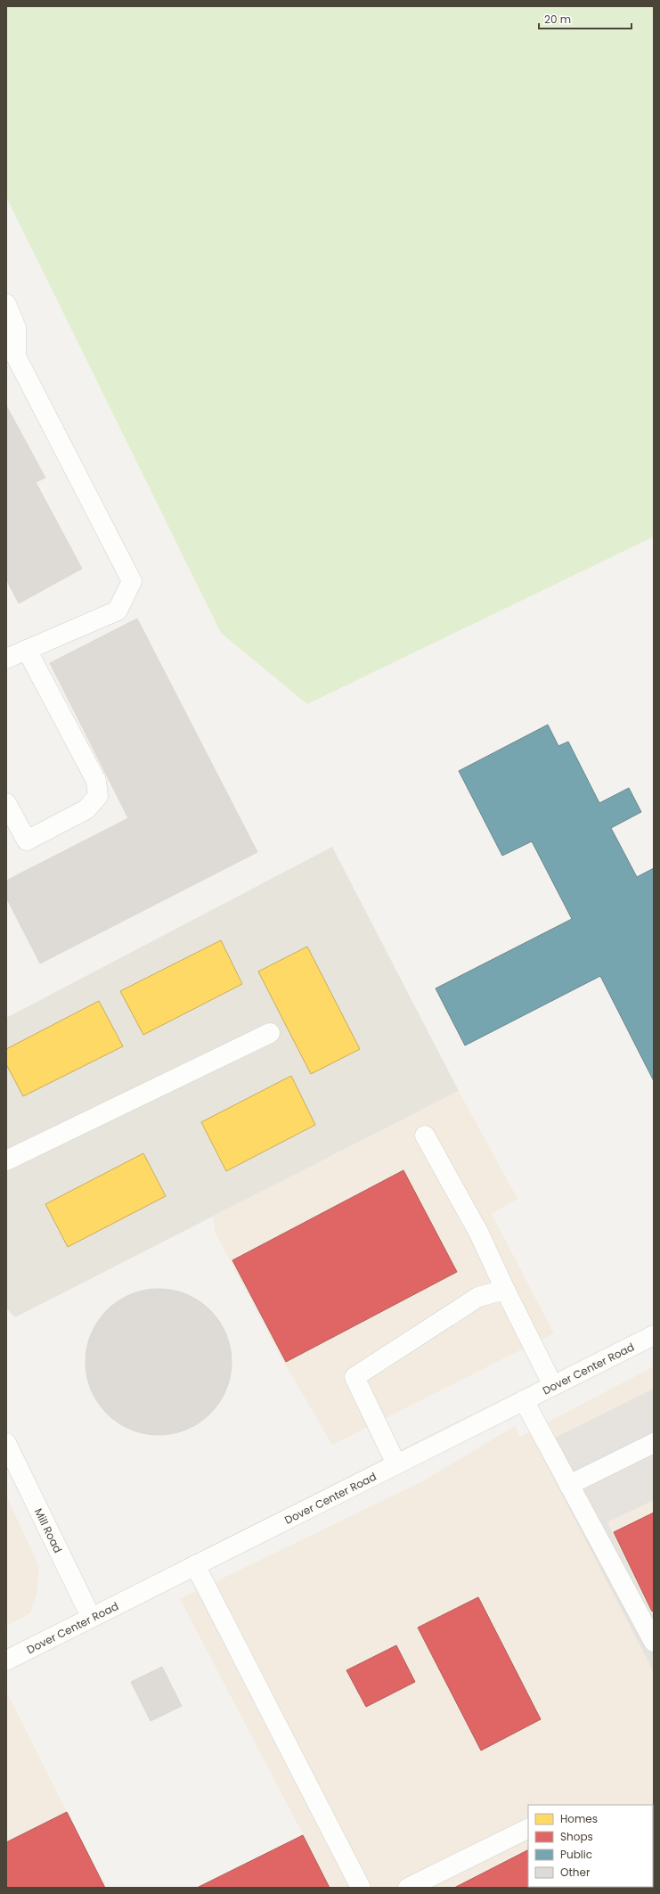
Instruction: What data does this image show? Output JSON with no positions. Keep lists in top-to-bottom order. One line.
{"streets":{"street":["Dover Center Road","Mill Road"]},"crossings":[["Dover Center Road","Mill Road"]],"legend":["Homes","Shops","Public","Other"],"scale_bar":"20 m"}
